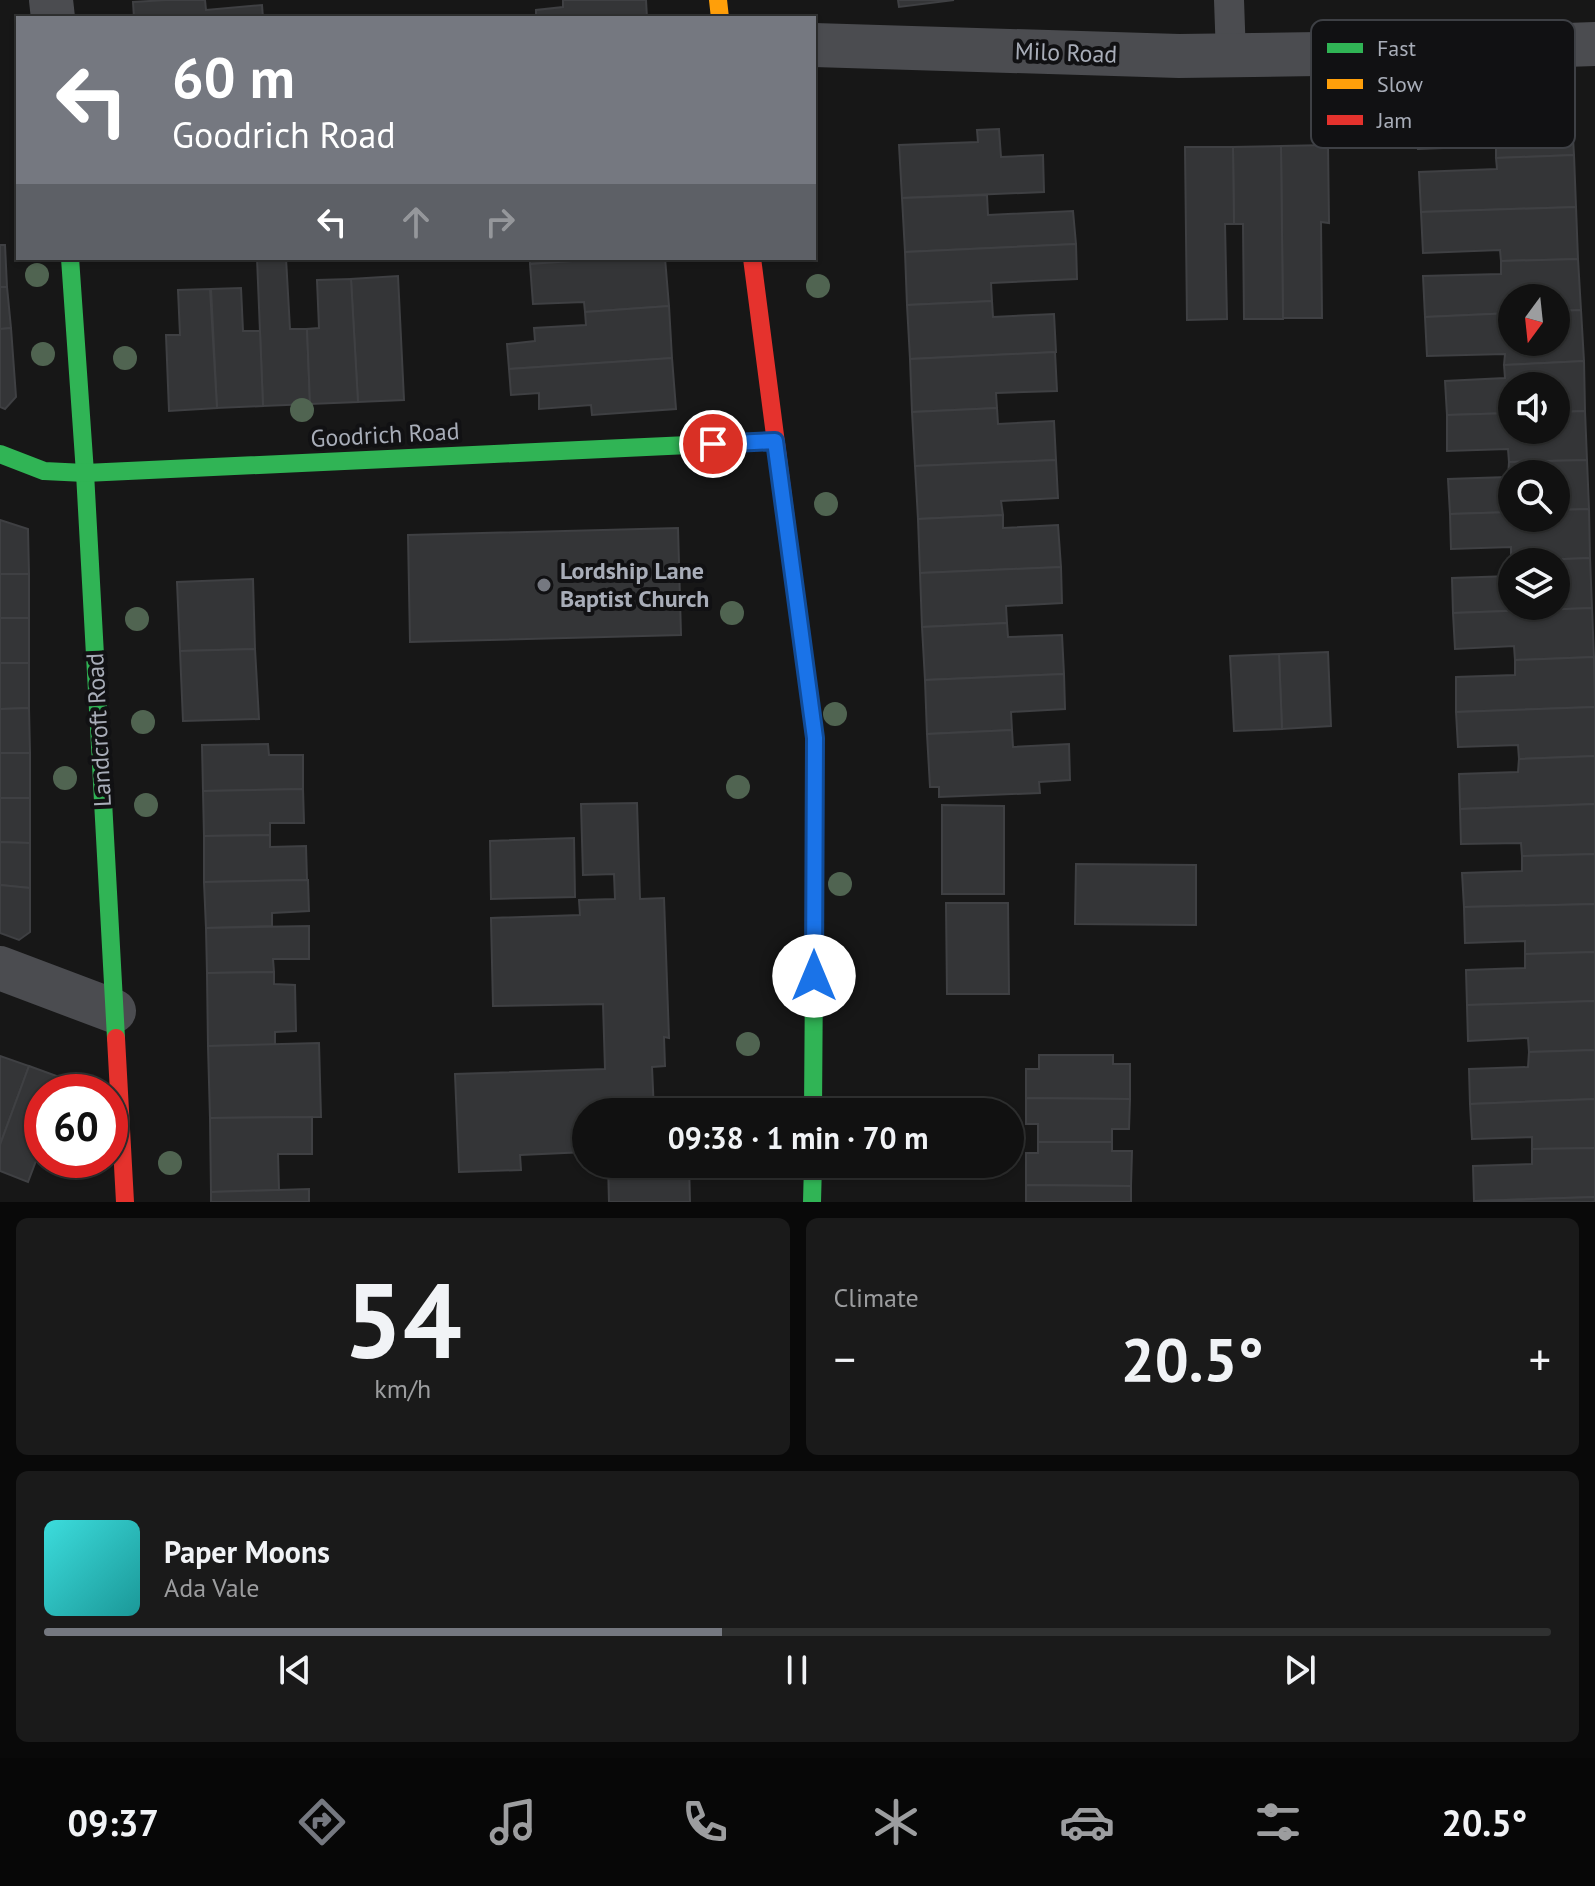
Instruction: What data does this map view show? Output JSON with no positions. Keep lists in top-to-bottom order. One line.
{"streets":{"street":["Milo Road","Goodrich Road","Landcroft Road"]},"crossings":[["Goodrich Road","Landcroft Road"]],"places":["Lordship Lane Baptist Church"],"legend":["Fast","Slow","Jam"],"north":"bottom","page":{"turn":["60 m","Goodrich Road"],"limit":"60","trip":"09:38 · 1 min · 70 m","tile":[["54","km/h"],"Climate"],"heat":["−","20.5°","+"],"song":["Paper Moons","Ada Vale"],"tabs":["09:37","20.5°"]}}
